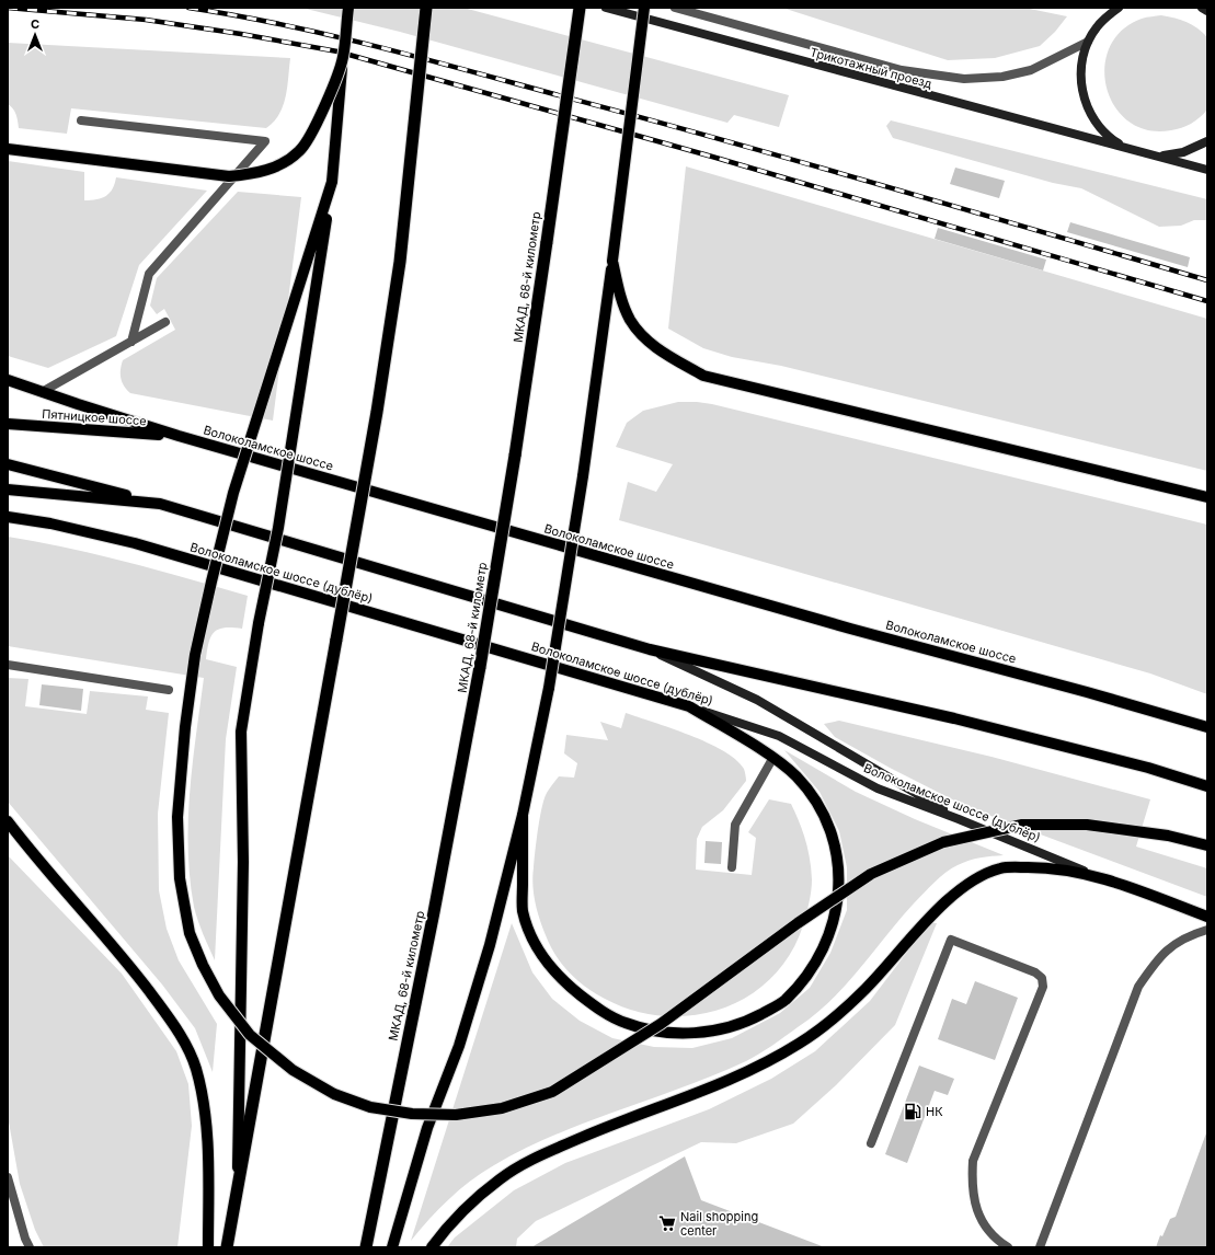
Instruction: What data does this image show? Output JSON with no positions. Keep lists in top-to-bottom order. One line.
{"streets":{"highway":["МКАД, 68-й километр"],"main road":["Трикотажный проезд","Пятницкое шоссе","Волоколамское шоссе","Волоколамское шоссе (дублёр)"]},"crossings":[["Пятницкое шоссе","Волоколамское шоссе"]],"places":{"fuel station":["НК"],"supermarket":["Nail shopping center"]},"north":"top"}
